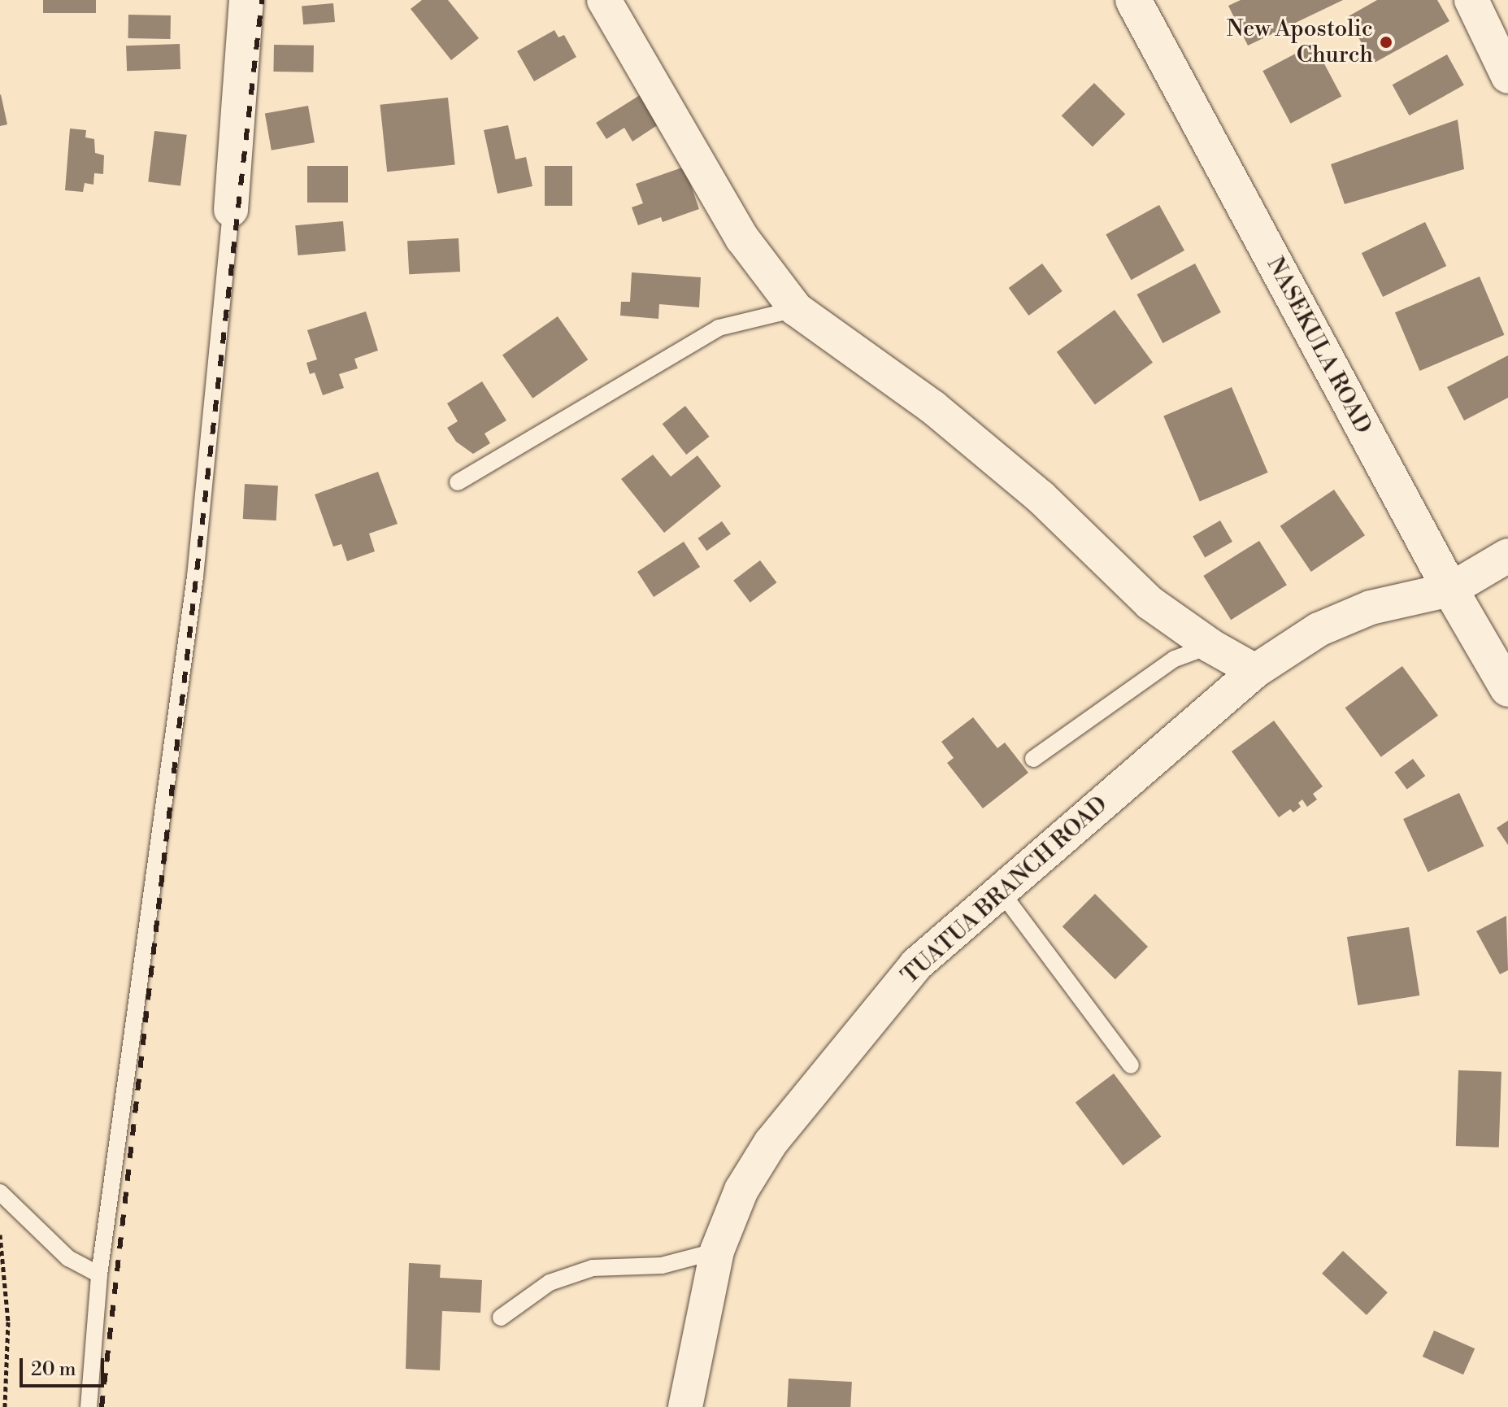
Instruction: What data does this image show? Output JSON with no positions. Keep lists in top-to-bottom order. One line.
{"streets":{"main road":["NASEKULA ROAD"],"street":["TUATUA BRANCH ROAD"]},"crossings":[["NASEKULA ROAD","TUATUA BRANCH ROAD"]],"places":["New Apostolic Church"],"scale_bar":"20 m"}
